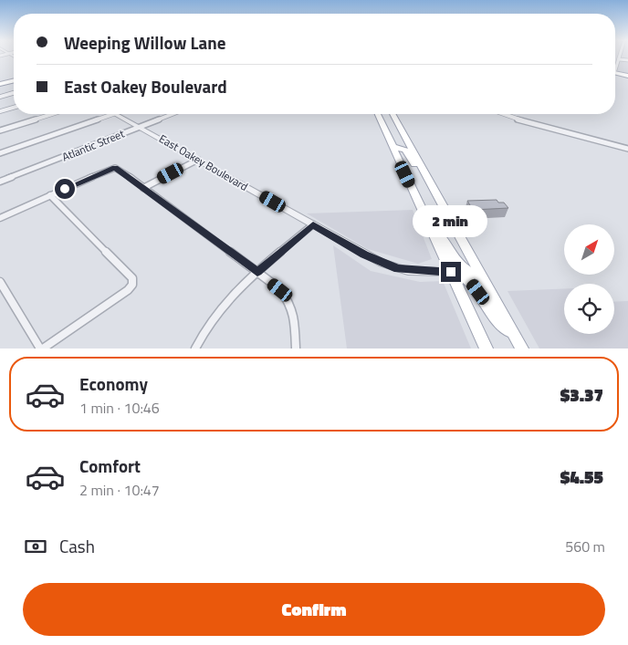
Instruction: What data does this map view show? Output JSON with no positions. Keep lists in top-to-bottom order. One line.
{"streets":{"street":["Atlantic Street","East Oakey Boulevard"]},"crossings":[["Atlantic Street","East Oakey Boulevard"]],"north":"top right","page":{"banner":["Weeping Willow Lane","East Oakey Boulevard"],"bubble":"2 min","list":[{"name":"Economy","note":"1 min · 10:46","value":"$3.37"},{"name":"Comfort","note":"2 min · 10:47","value":"$4.55"}],"pay":["Cash","560 m"],"buttons":"Confirm"}}
